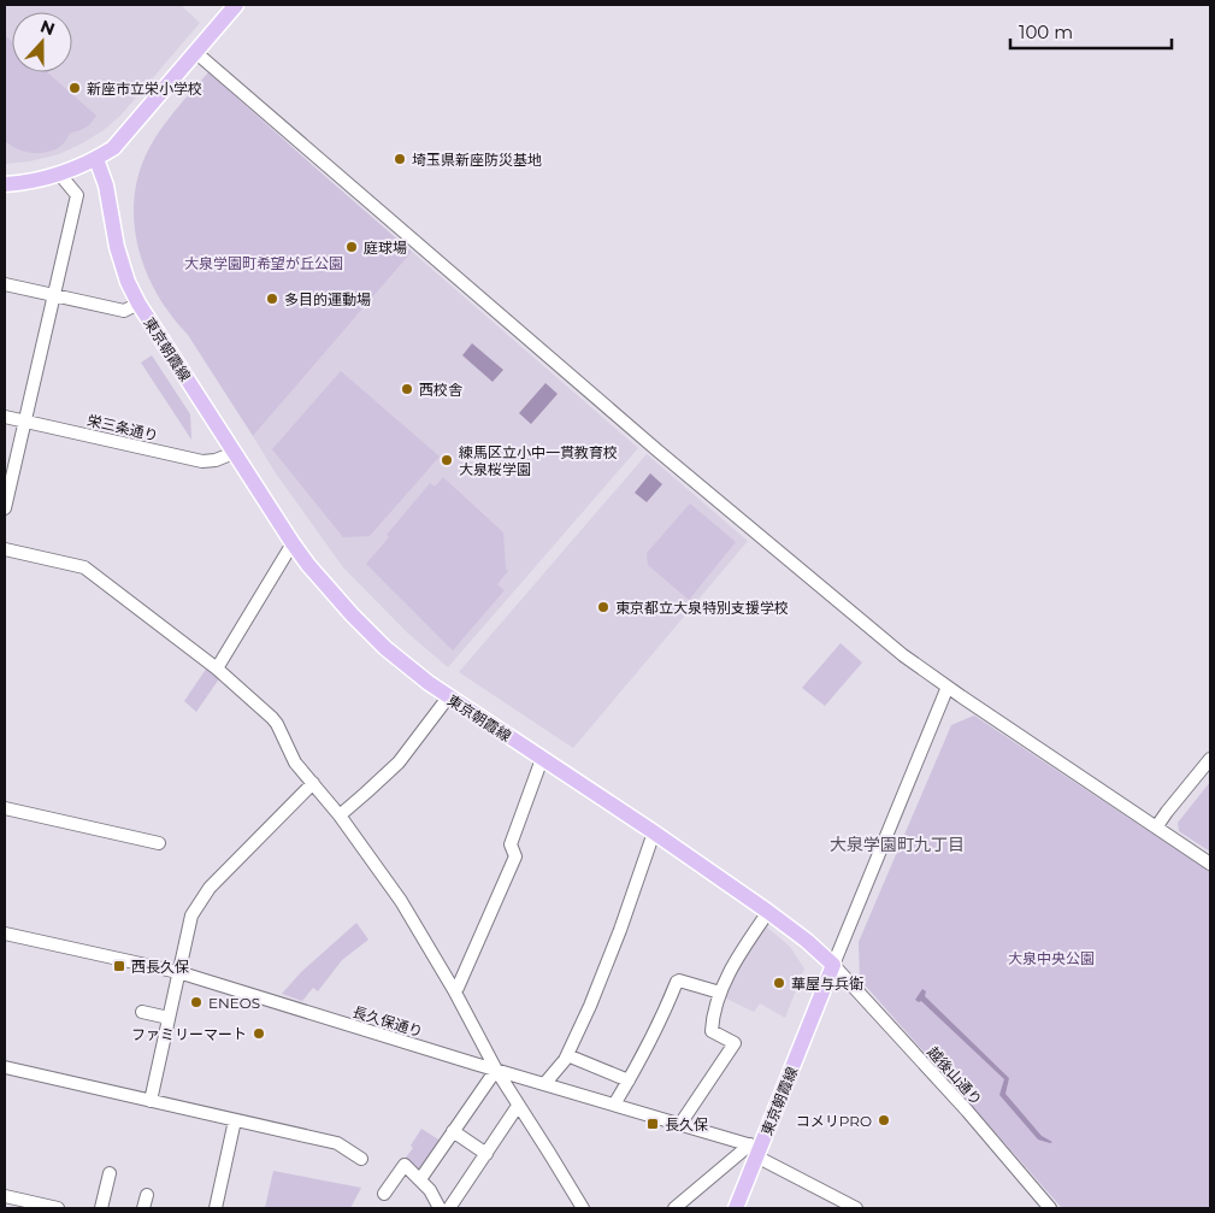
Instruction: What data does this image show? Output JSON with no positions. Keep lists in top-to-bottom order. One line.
{"streets":{"main road":["東京朝霞線"],"street":["栄三条通り","長久保通り","越後山通り"]},"crossings":[["東京朝霞線","栄三条通り"],["東京朝霞線","長久保通り"],["東京朝霞線","越後山通り"]],"districts":["大泉学園町九丁目"],"parks":["大泉学園町希望が丘公園","大泉中央公園"],"places":{"other":["新座市立栄小学校","埼玉県新座防災基地","庭球場","多目的運動場","西校舎","練馬区立小中一貫教育校 大泉桜学園","東京都立大泉特別支援学校","華屋与兵衛","ENEOS","ファミリーマート","コメリPRO"],"transit":["西長久保","長久保"]},"scale_bar":"100 m","north":"top"}
